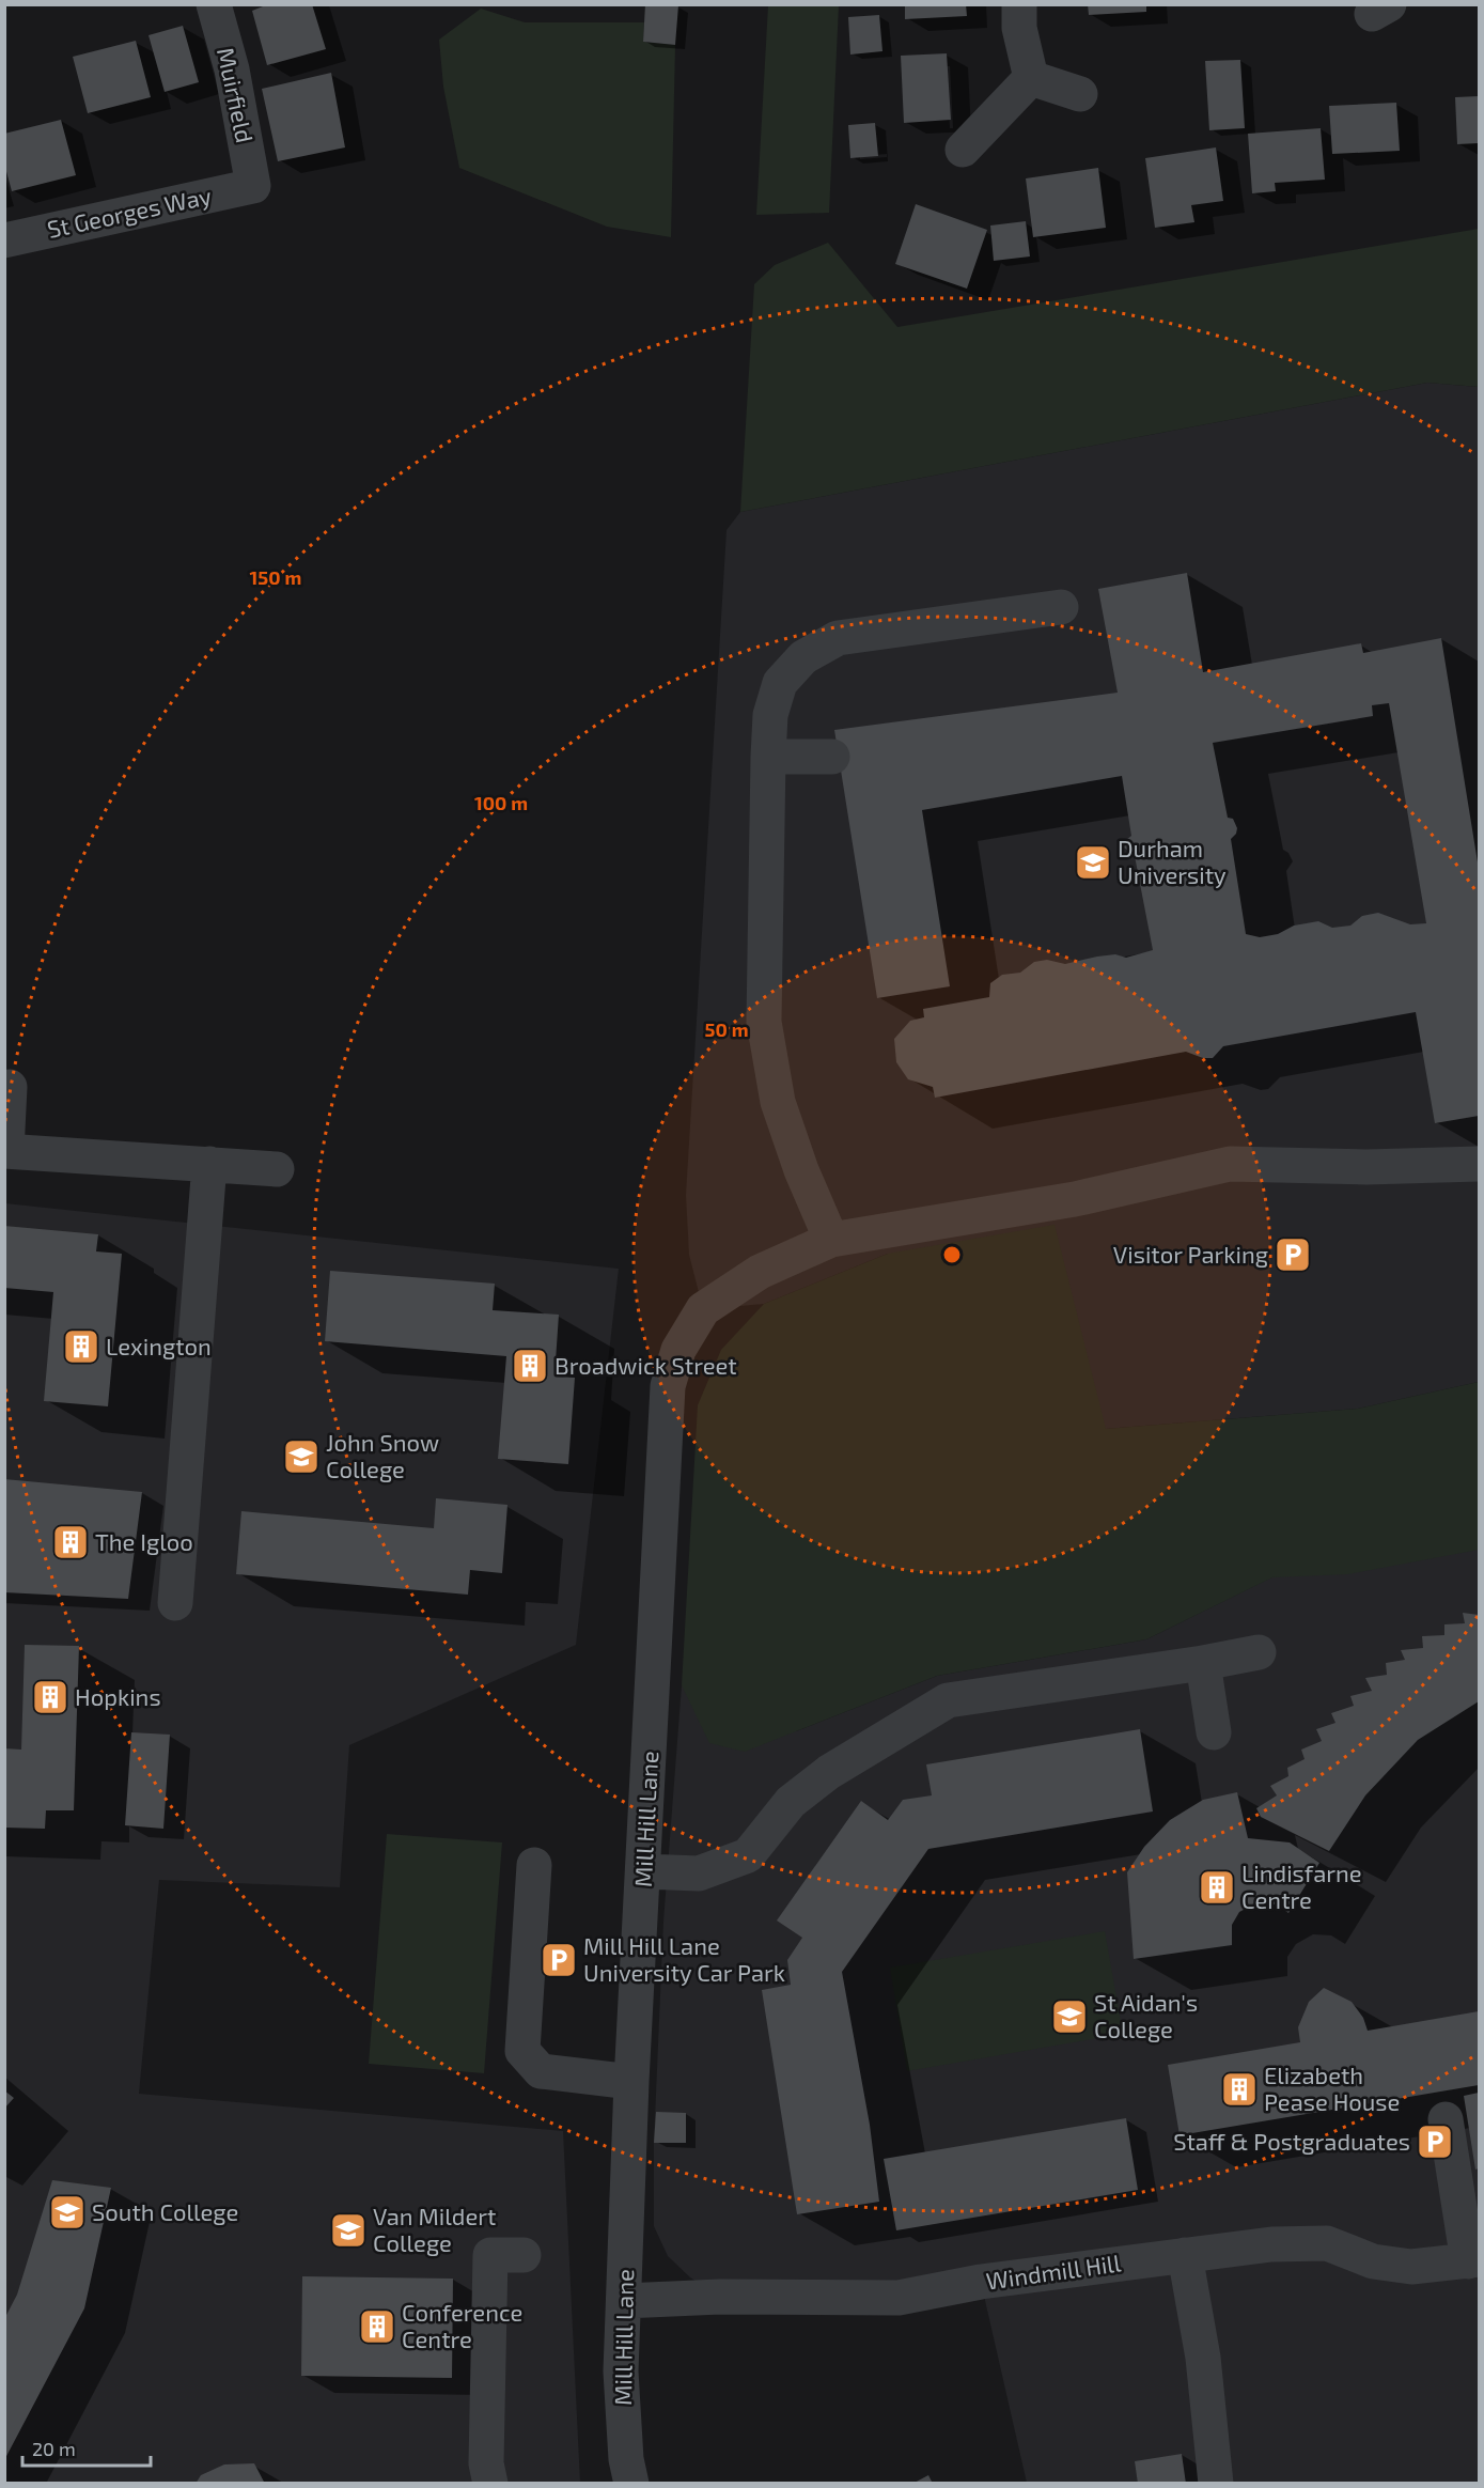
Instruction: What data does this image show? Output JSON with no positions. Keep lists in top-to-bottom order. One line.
{"streets":{"street":["Muirfield","St Georges Way","Mill Hill Lane","Windmill Hill"]},"crossings":[["Muirfield","St Georges Way"],["Mill Hill Lane","Windmill Hill"]],"places":{"school or university":["Durham University","John Snow College","St Aidan's College","South College","Van Mildert College"],"parking":["Visitor Parking","Mill Hill Lane University Car Park","Staff & Postgraduates"],"building":["Lexington","Broadwick Street","The Igloo","Hopkins","Lindisfarne Centre","Elizabeth Pease House","Conference Centre"]},"scale_bar":"20 m","rings":["150 m","100 m","50 m"]}
